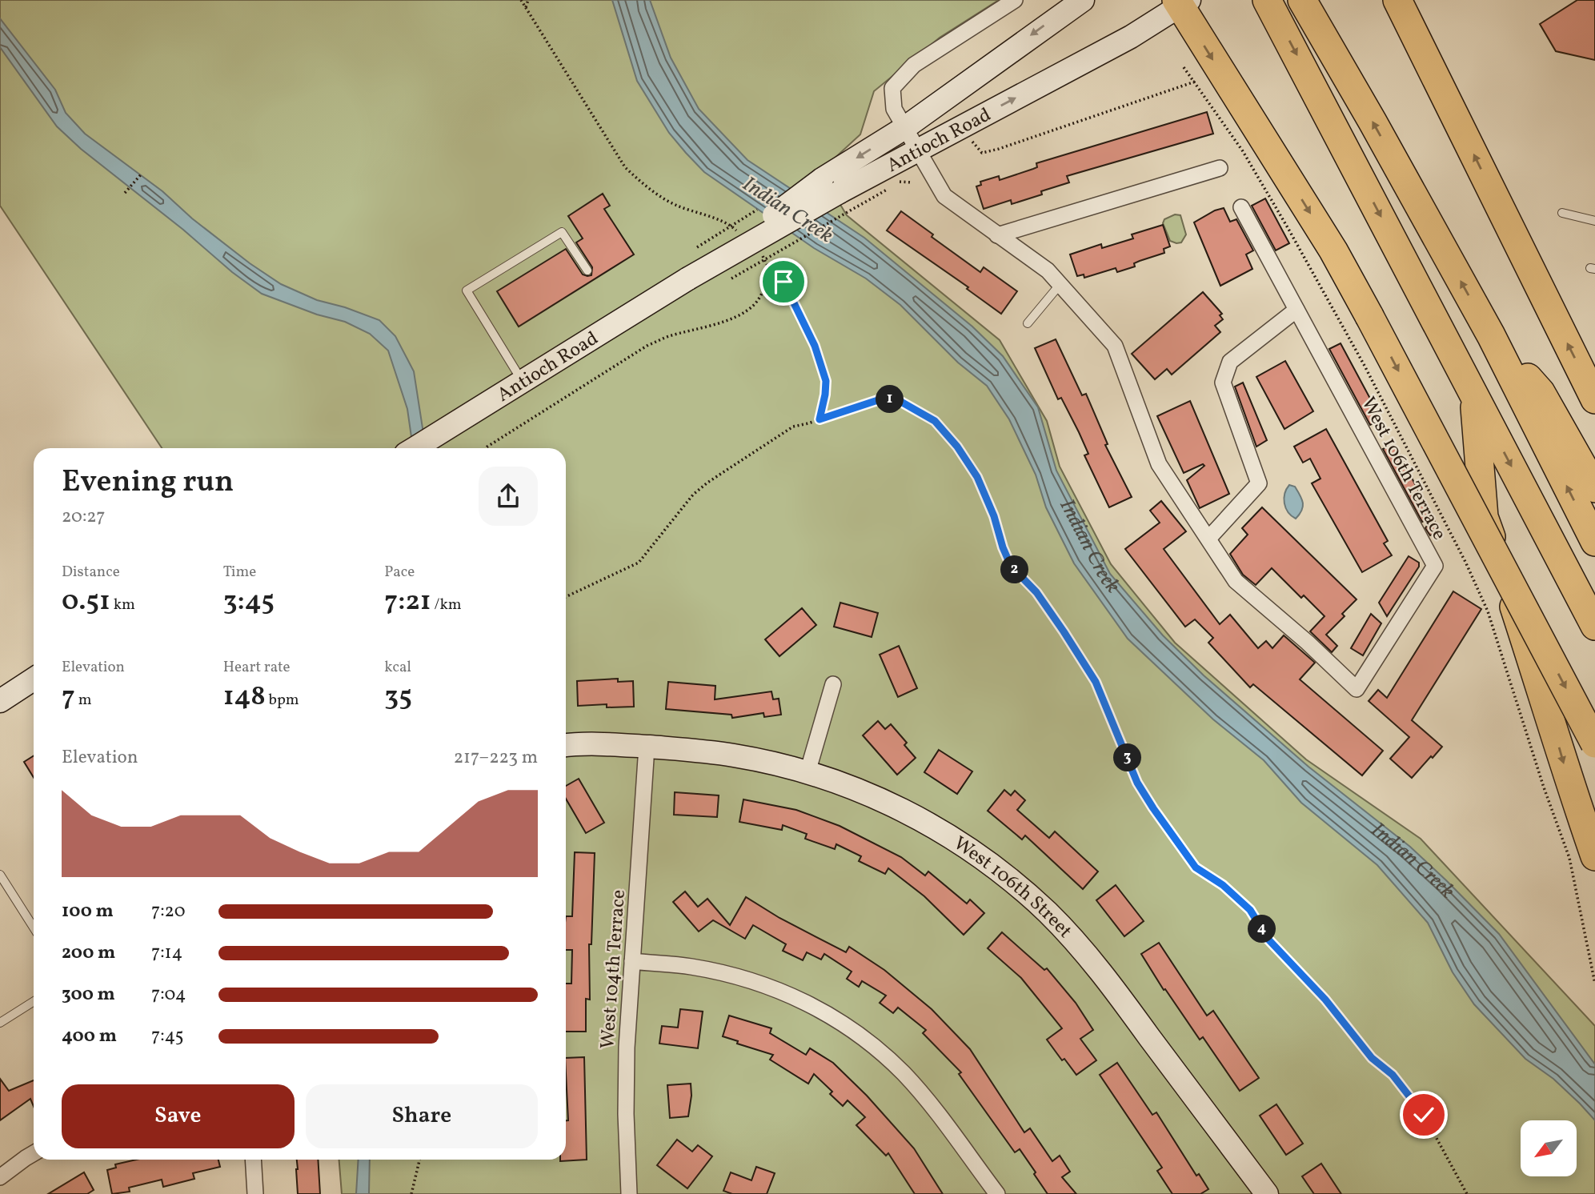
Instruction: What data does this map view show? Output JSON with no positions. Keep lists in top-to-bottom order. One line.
{"streets":{"main road":["Antioch Road","West 106th Street"],"street":["West 106th Terrace","West 104th Terrace"]},"crossings":[["Antioch Road","West 106th Terrace"],["West 106th Street","West 104th Terrace"]],"water":["Indian Creek"],"north":"bottom left","page":{"pins":["1","2","3","4"],"heading":["Evening run","20:27"],"stats":[["Distance","0.51 km"],["Time","3:45"],["Pace","7:21 /km"],["Elevation","7 m"],["Heart rate","148 bpm"],["kcal","35"]],"chart":["Elevation","217–223 m"],"list":[{"name":"100 m","note":"7:20"},{"name":"200 m","note":"7:14"},{"name":"300 m","note":"7:04"},{"name":"400 m","note":"7:45"}],"buttons":["Save","Share"]}}
